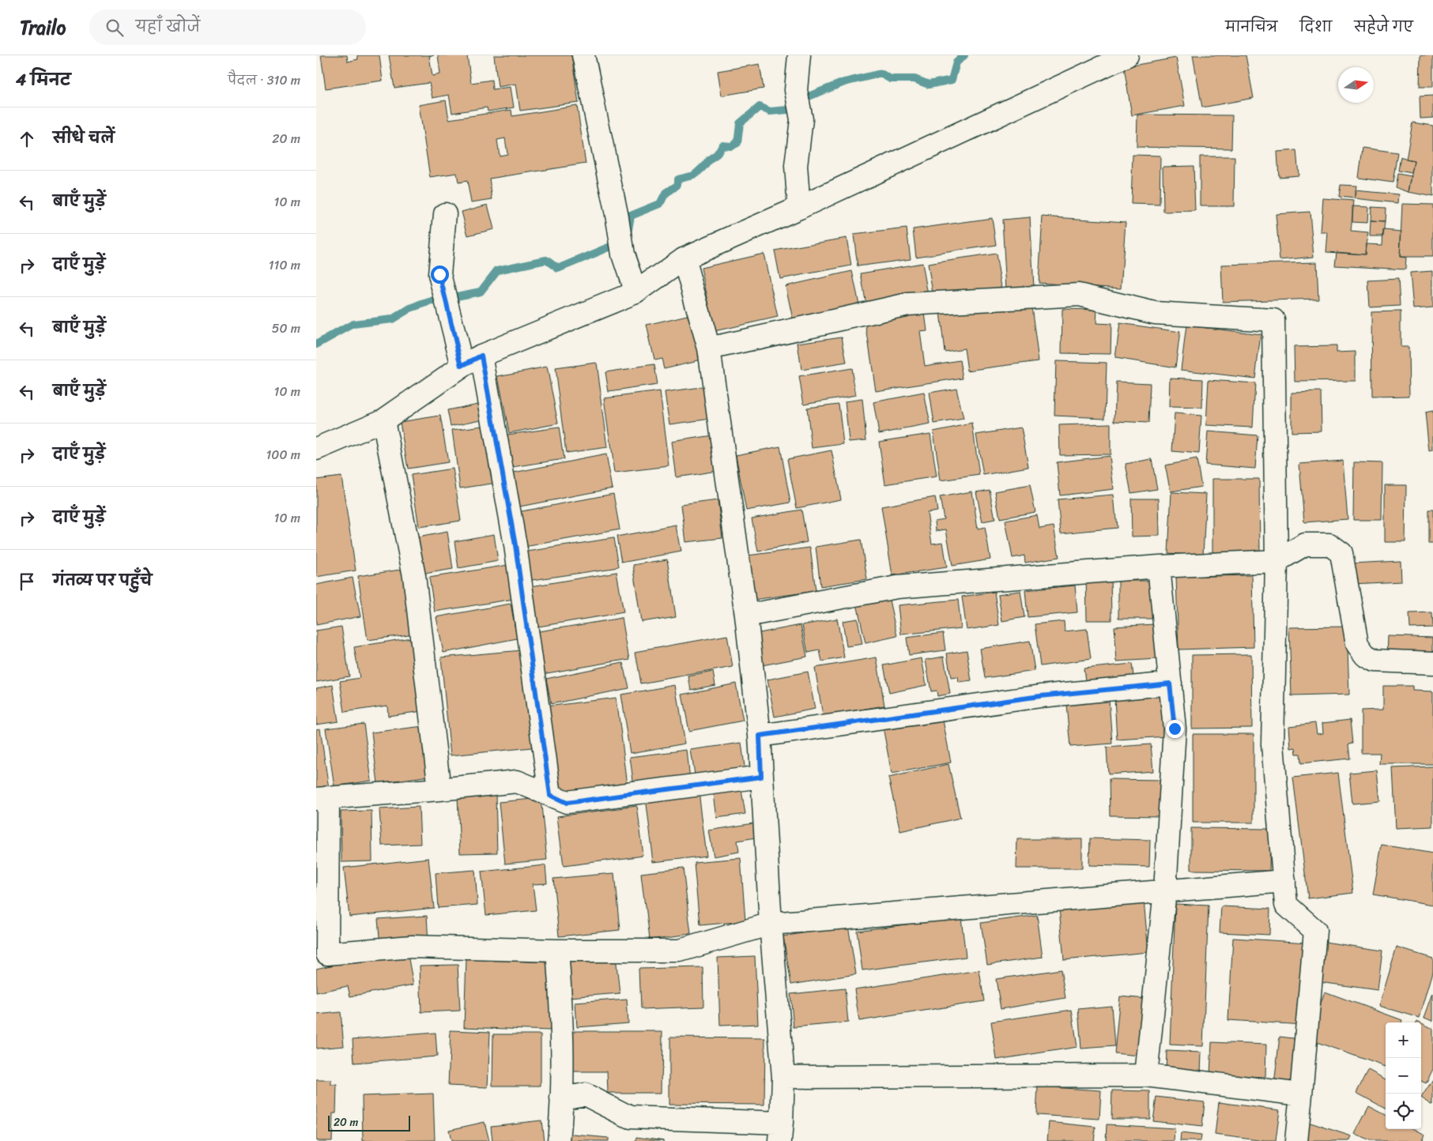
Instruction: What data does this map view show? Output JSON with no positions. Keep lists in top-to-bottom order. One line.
{"scale_bar":"20 m","north":"right","page":{"header":"Trailo","search":"यहाँ खोजें","nav":["मानचित्र","दिशा","सहेजे गए"],"heading":["4 मिनट","पैदल · 310 m"],"list":[["सीधे चलें","20 m"],["बाएँ मुड़ें","10 m"],["दाएँ मुड़ें","110 m"],["बाएँ मुड़ें","50 m"],["बाएँ मुड़ें","10 m"],["दाएँ मुड़ें","100 m"],["दाएँ मुड़ें","10 m"],"गंतव्य पर पहुँचे"],"map_buttons":["+","−"],"scale":"20 m"}}
